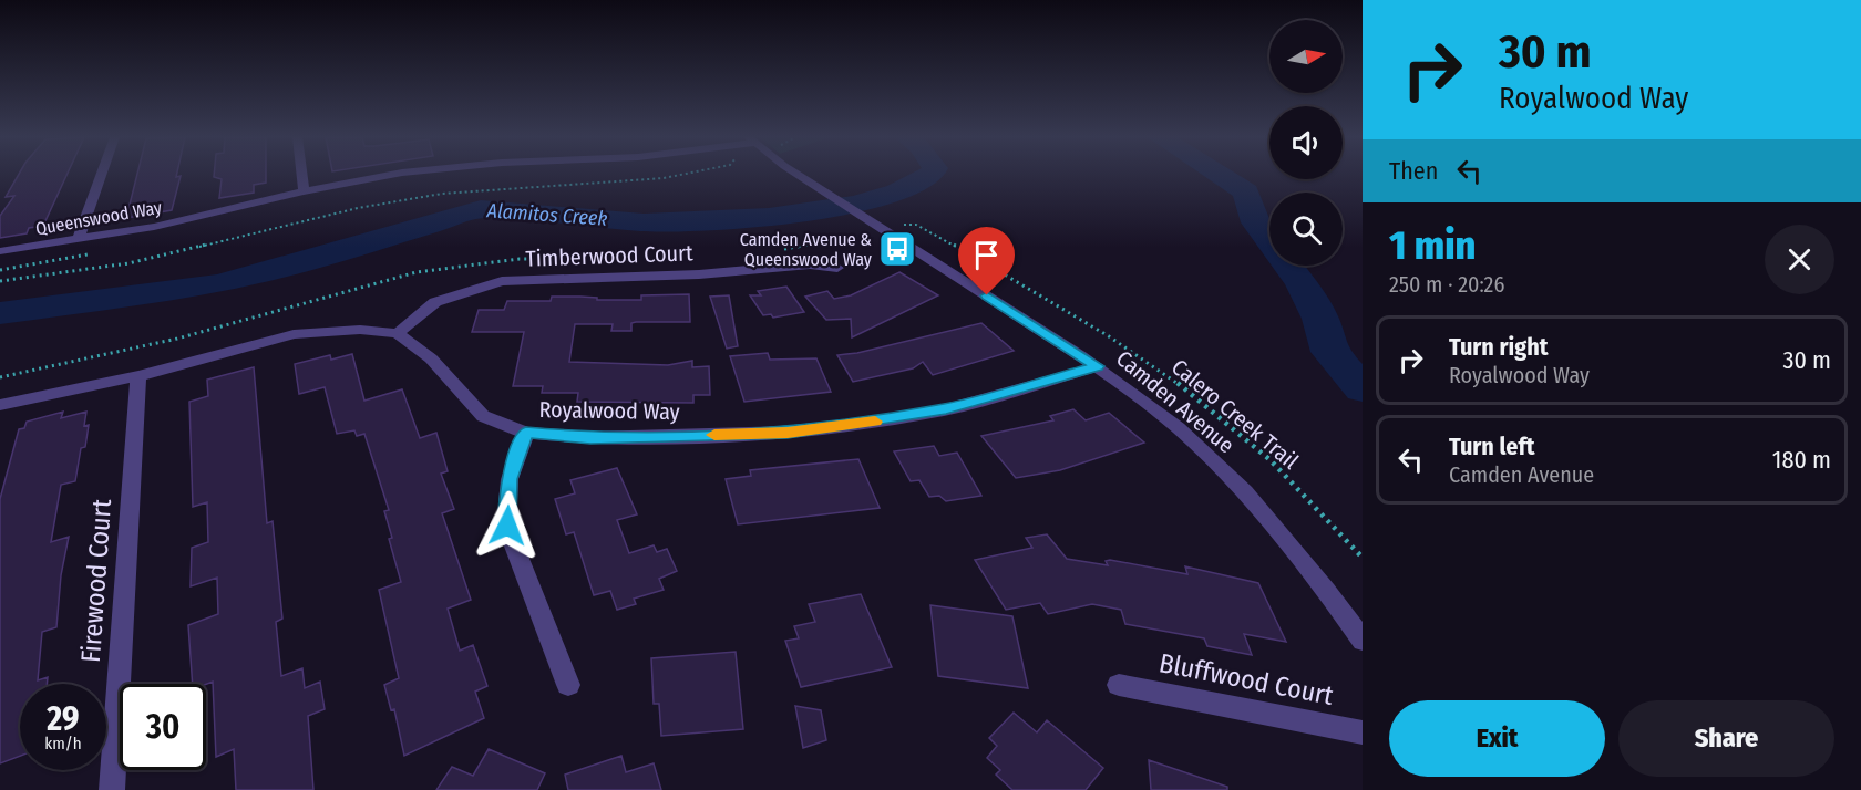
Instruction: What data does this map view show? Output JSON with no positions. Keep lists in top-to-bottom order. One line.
{"streets":{"street":["Queenswood Way","Timberwood Court","Camden Avenue","Royalwood Way","Firewood Court","Bluffwood Court"],"path":["Calero Creek Trail"]},"crossings":[["Timberwood Court","Royalwood Way"],["Camden Avenue","Royalwood Way"]],"water":["Alamitos Creek"],"places":{"bus stop":["Camden Avenue & Queenswood Way"]},"north":"right","page":{"turn":["30 m","Royalwood Way"],"then":"Then","heading":["1 min","250 m · 20:26"],"list":[{"name":"Turn right","note":"Royalwood Way","value":"30 m"},{"name":"Turn left","note":"Camden Avenue","value":"180 m"}],"speed":"29 km/h","limit":"30","buttons":["Exit","Share"]}}
